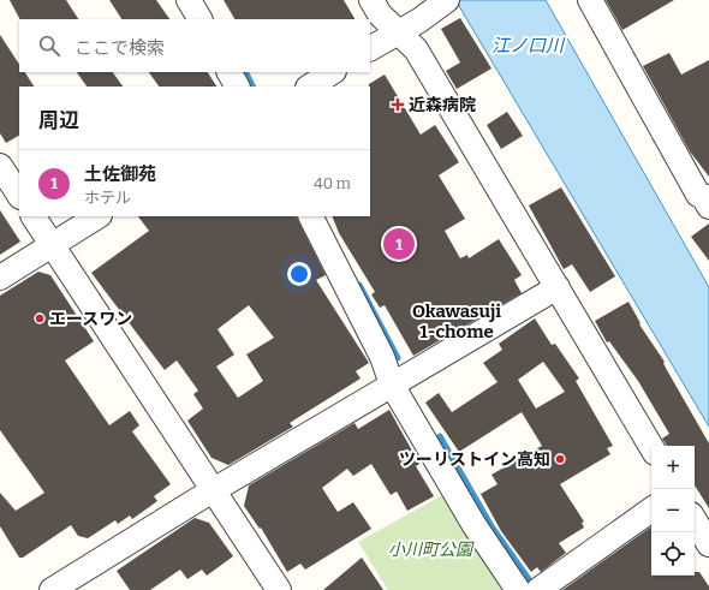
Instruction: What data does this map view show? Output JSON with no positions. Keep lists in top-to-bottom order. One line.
{"districts":["Okawasuji 1-chome"],"water":["江ノ口川"],"parks":["小川町公園"],"places":{"health":["近森病院"],"other":["エースワン","ツーリストイン高知"]},"page":{"search":"ここで検索","heading":"周辺","list":[{"mark":"1","name":"土佐御苑","note":"ホテル","value":"40 m"}],"pins":"1","map_buttons":["+","−"]}}
